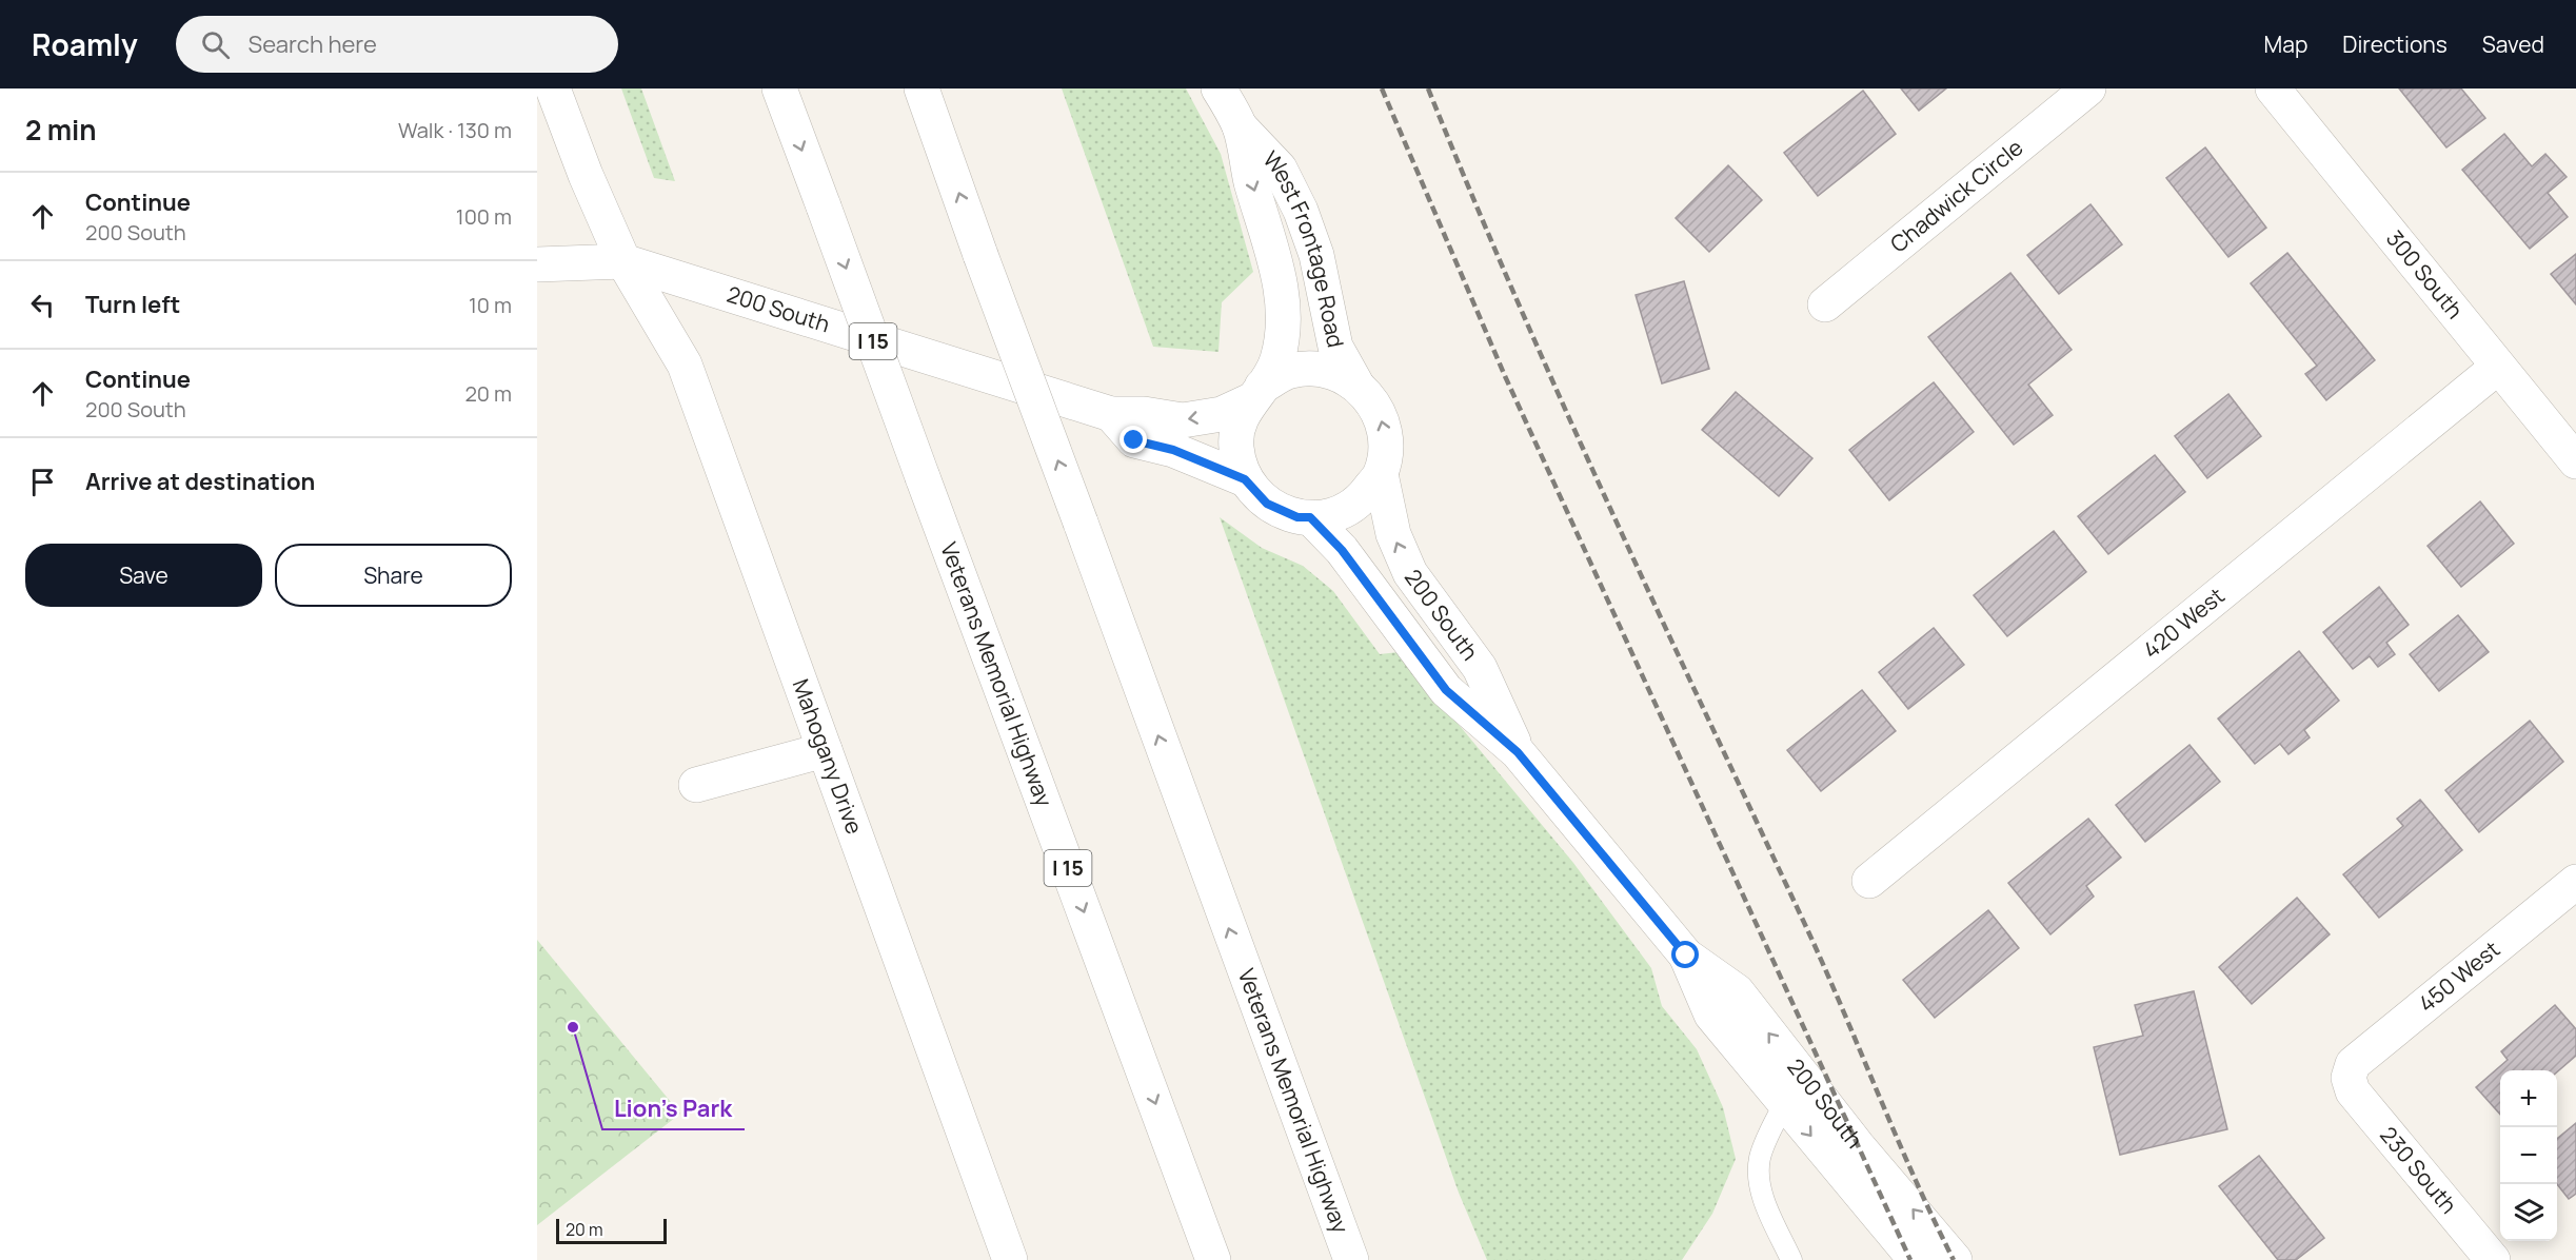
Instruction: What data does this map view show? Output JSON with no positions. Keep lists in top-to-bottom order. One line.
{"streets":{"main road":["Chadwick Circle","West Frontage Road","300 South","200 South","I 15","420 West","Veterans Memorial Highway","Mahogany Drive","450 West","230 South"]},"crossings":[["West Frontage Road","200 South"],["300 South","420 West"],["200 South","Mahogany Drive"],["450 West","230 South"]],"places":["Lion's Park"],"scale_bar":"20 m","page":{"header":"Roamly","search":"Search here","nav":["Map","Directions","Saved"],"heading":["2 min","Walk · 130 m"],"list":[["Continue","200 South","100 m"],["Turn left","10 m"],["Continue","200 South","20 m"],"Arrive at destination"],"buttons":["Save","Share"],"map_buttons":["+","−"],"scale":"20 m"}}
